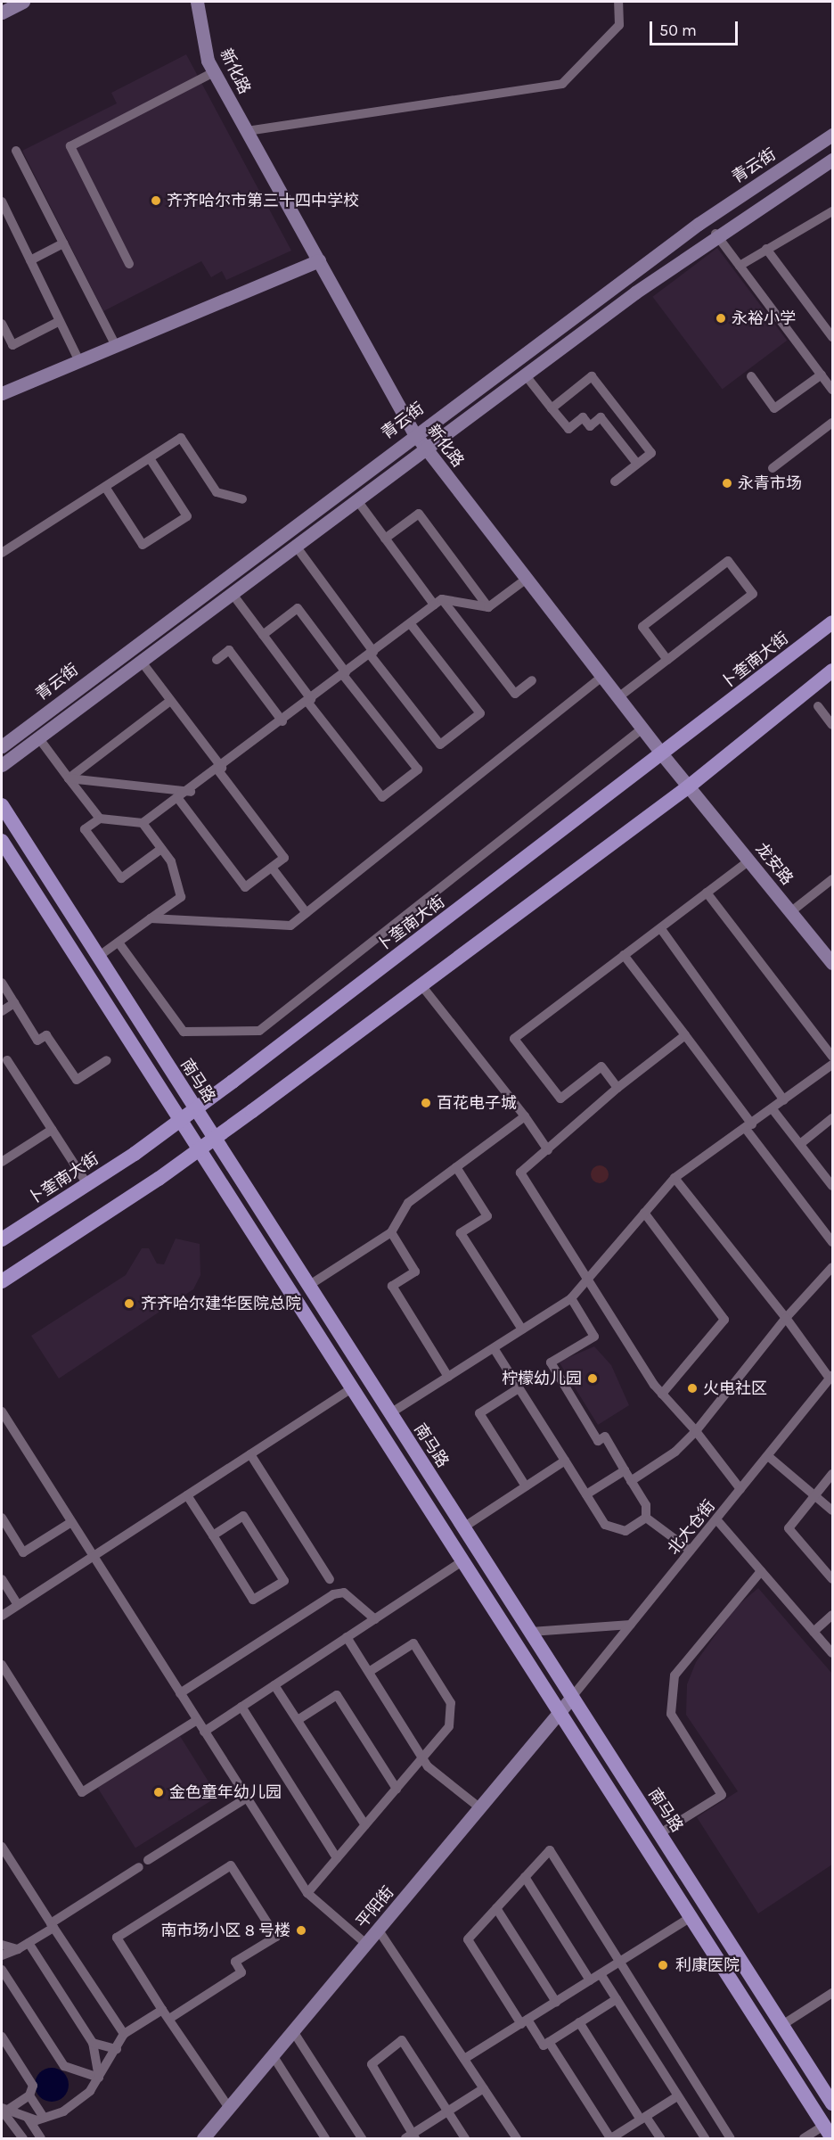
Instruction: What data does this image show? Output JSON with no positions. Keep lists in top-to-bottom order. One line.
{"streets":{"main road":["新化路","青云街","卜奎南大街","龙安路","南马路","平阳街"],"street":["北大仓街"]},"crossings":[["新化路","青云街"],["新化路","卜奎南大街"],["新化路","龙安路"],["卜奎南大街","南马路"],["南马路","北大仓街"],["南马路","平阳街"],["北大仓街","平阳街"]],"places":["齐齐哈尔市第三十四中学校","永裕小学","永青市场","百花电子城","齐齐哈尔建华医院总院","柠檬幼儿园","火电社区","金色童年幼儿园","南市场小区 8 号楼","利康医院"],"scale_bar":"50 m"}
